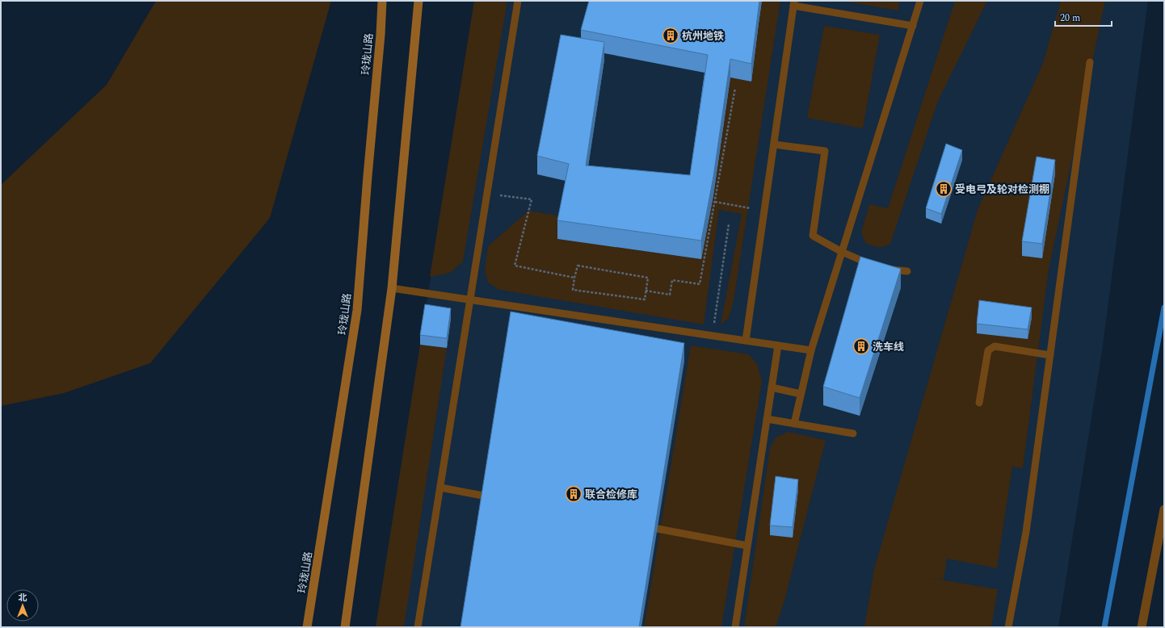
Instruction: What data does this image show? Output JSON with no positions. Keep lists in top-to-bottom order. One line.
{"streets":{"main road":["玲珑山路"]},"places":{"building":["杭州地铁","受电弓及轮对检测棚","洗车线","联合检修库"]},"scale_bar":"20 m","north":"top"}
